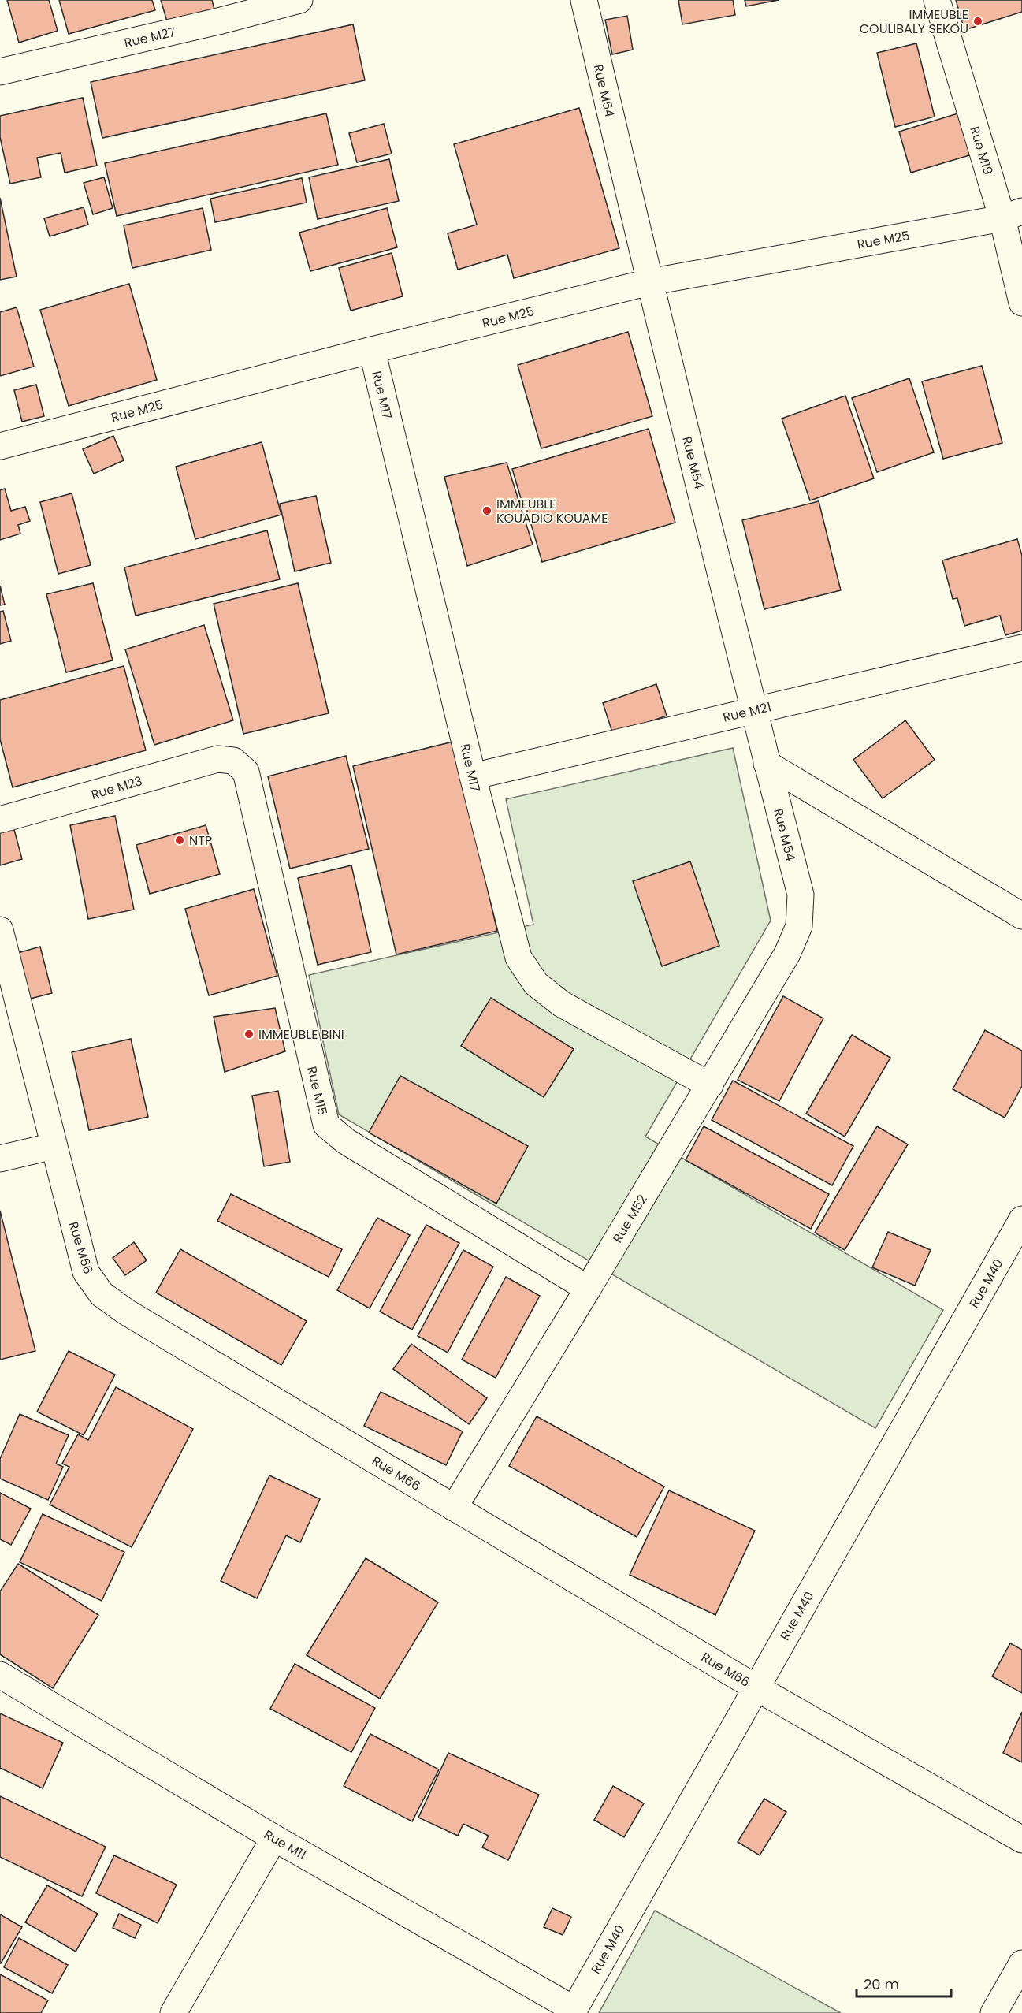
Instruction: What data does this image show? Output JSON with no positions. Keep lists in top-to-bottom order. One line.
{"streets":{"street":["Rue M27","Rue M54","Rue M19","Rue M25","Rue M17","Rue M21","Rue M23","Rue M15","Rue M52","Rue M66","Rue M40","Rue M11"]},"crossings":[["Rue M54","Rue M25"],["Rue M54","Rue M21"],["Rue M54","Rue M52"],["Rue M19","Rue M25"],["Rue M25","Rue M17"],["Rue M17","Rue M21"],["Rue M17","Rue M52"],["Rue M23","Rue M15"],["Rue M15","Rue M52"],["Rue M52","Rue M66"],["Rue M66","Rue M40"],["Rue M40","Rue M11"]],"places":["IMMEUBLE COULIBALY SEKOU","IMMEUBLE KOUADIO KOUAME","NTP","IMMEUBLE BINI"],"scale_bar":"20 m"}
